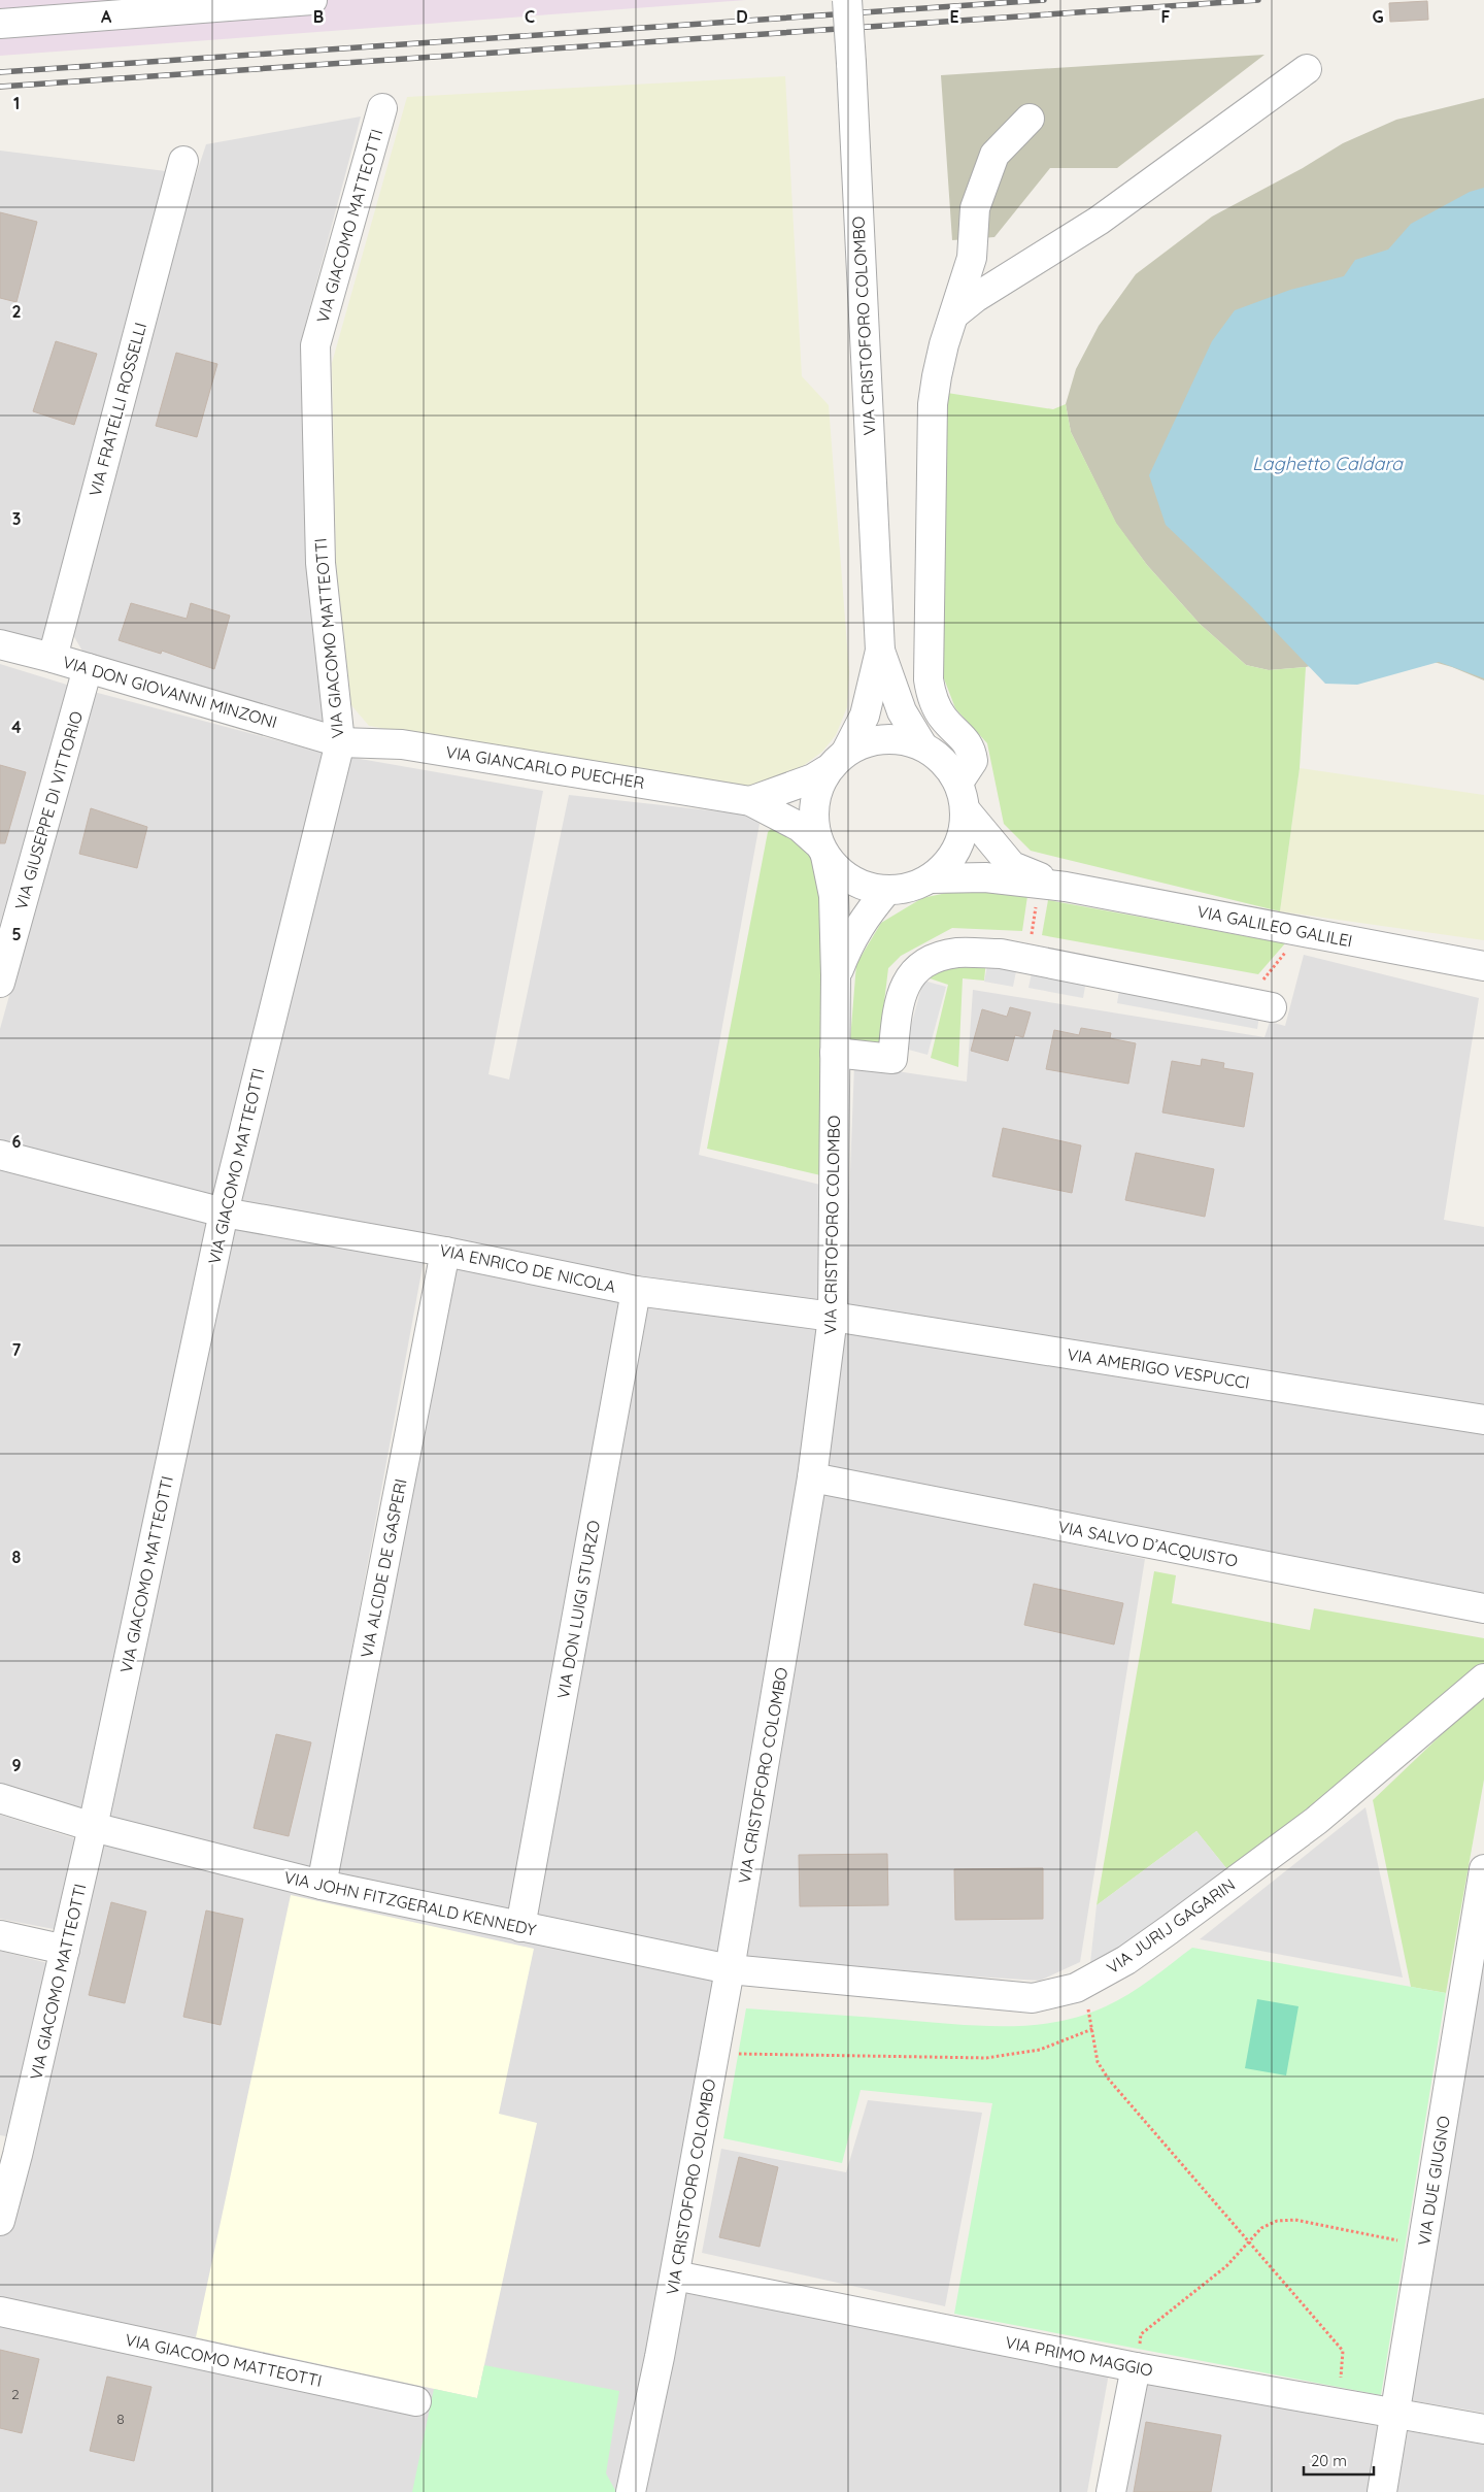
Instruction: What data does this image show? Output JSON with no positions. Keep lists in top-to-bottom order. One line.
{"streets":{"street":["VIA GIACOMO MATTEOTTI","VIA CRISTOFORO COLOMBO","VIA FRATELLI ROSSELLI","VIA DON GIOVANNI MINZONI","VIA GIANCARLO PUECHER","VIA GIUSEPPE DI VITTORIO","VIA GALILEO GALILEI","VIA ENRICO DE NICOLA","VIA AMERIGO VESPUCCI","VIA SALVO D’ACQUISTO","VIA ALCIDE DE GASPERI","VIA DON LUIGI STURZO","VIA JOHN FITZGERALD KENNEDY","VIA JURIJ GAGARIN","VIA DUE GIUGNO","VIA PRIMO MAGGIO"]},"crossings":[["VIA GIACOMO MATTEOTTI","VIA DON GIOVANNI MINZONI"],["VIA GIACOMO MATTEOTTI","VIA GIANCARLO PUECHER"],["VIA GIACOMO MATTEOTTI","VIA ENRICO DE NICOLA"],["VIA GIACOMO MATTEOTTI","VIA JOHN FITZGERALD KENNEDY"],["VIA CRISTOFORO COLOMBO","VIA GIANCARLO PUECHER"],["VIA CRISTOFORO COLOMBO","VIA GALILEO GALILEI"],["VIA CRISTOFORO COLOMBO","VIA ENRICO DE NICOLA"],["VIA CRISTOFORO COLOMBO","VIA AMERIGO VESPUCCI"],["VIA CRISTOFORO COLOMBO","VIA SALVO D’ACQUISTO"],["VIA CRISTOFORO COLOMBO","VIA JOHN FITZGERALD KENNEDY"],["VIA CRISTOFORO COLOMBO","VIA JURIJ GAGARIN"],["VIA CRISTOFORO COLOMBO","VIA PRIMO MAGGIO"],["VIA FRATELLI ROSSELLI","VIA DON GIOVANNI MINZONI"],["VIA DON GIOVANNI MINZONI","VIA GIANCARLO PUECHER"],["VIA DON GIOVANNI MINZONI","VIA GIUSEPPE DI VITTORIO"],["VIA GIANCARLO PUECHER","VIA GALILEO GALILEI"],["VIA ENRICO DE NICOLA","VIA AMERIGO VESPUCCI"],["VIA ENRICO DE NICOLA","VIA ALCIDE DE GASPERI"],["VIA ENRICO DE NICOLA","VIA DON LUIGI STURZO"],["VIA ALCIDE DE GASPERI","VIA JOHN FITZGERALD KENNEDY"],["VIA DON LUIGI STURZO","VIA JOHN FITZGERALD KENNEDY"],["VIA JOHN FITZGERALD KENNEDY","VIA JURIJ GAGARIN"],["VIA DUE GIUGNO","VIA PRIMO MAGGIO"]],"water":["Laghetto Caldara"],"house_numbers":["2","8"],"scale_bar":"20 m","grid":{"columns":["A","B","C","D","E","F","G"],"rows":["1","2","3","4","5","6","7","8","9"]}}
